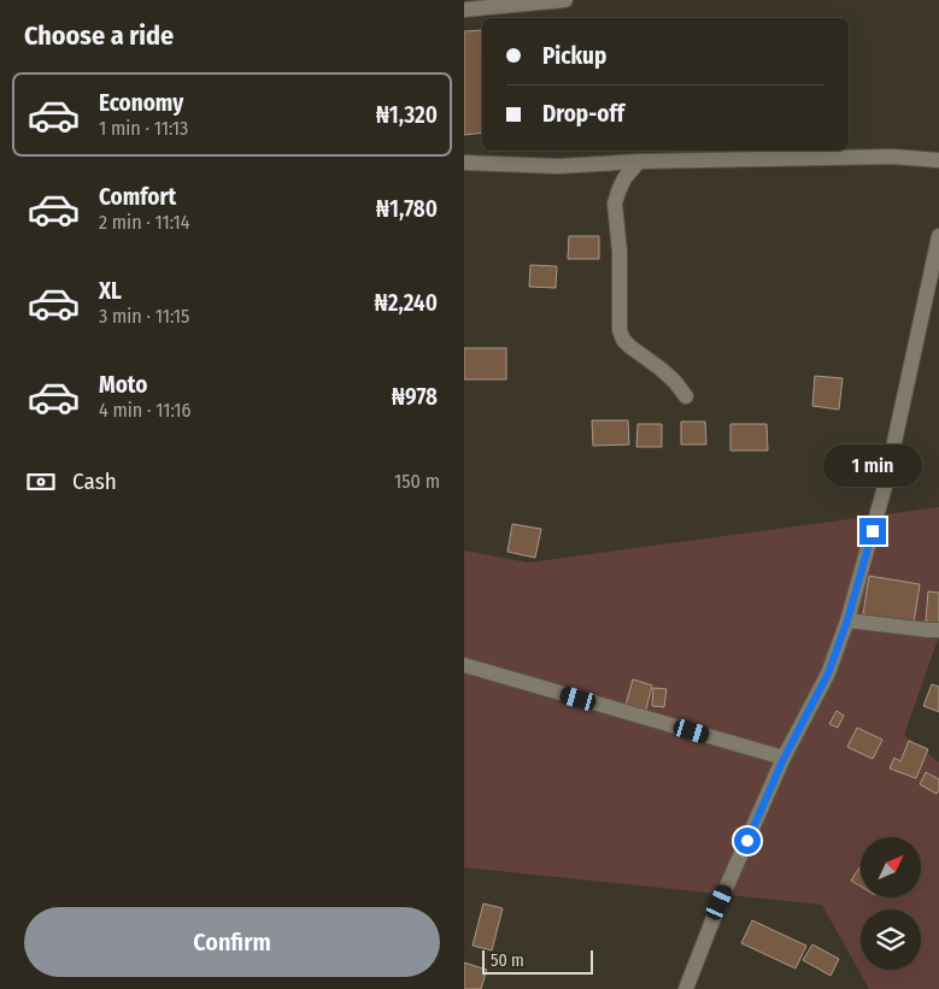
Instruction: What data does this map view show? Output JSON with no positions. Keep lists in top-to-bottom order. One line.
{"scale_bar":"50 m","north":"top right","page":{"heading":"Choose a ride","banner":["Pickup","Drop-off"],"list":[{"name":"Economy","note":"1 min · 11:13","value":"₦1,320"},{"name":"Comfort","note":"2 min · 11:14","value":"₦1,780"},{"name":"XL","note":"3 min · 11:15","value":"₦2,240"},{"name":"Moto","note":"4 min · 11:16","value":"₦978"}],"bubble":"1 min","pay":["Cash","150 m"],"buttons":"Confirm","scale":"50 m"}}
